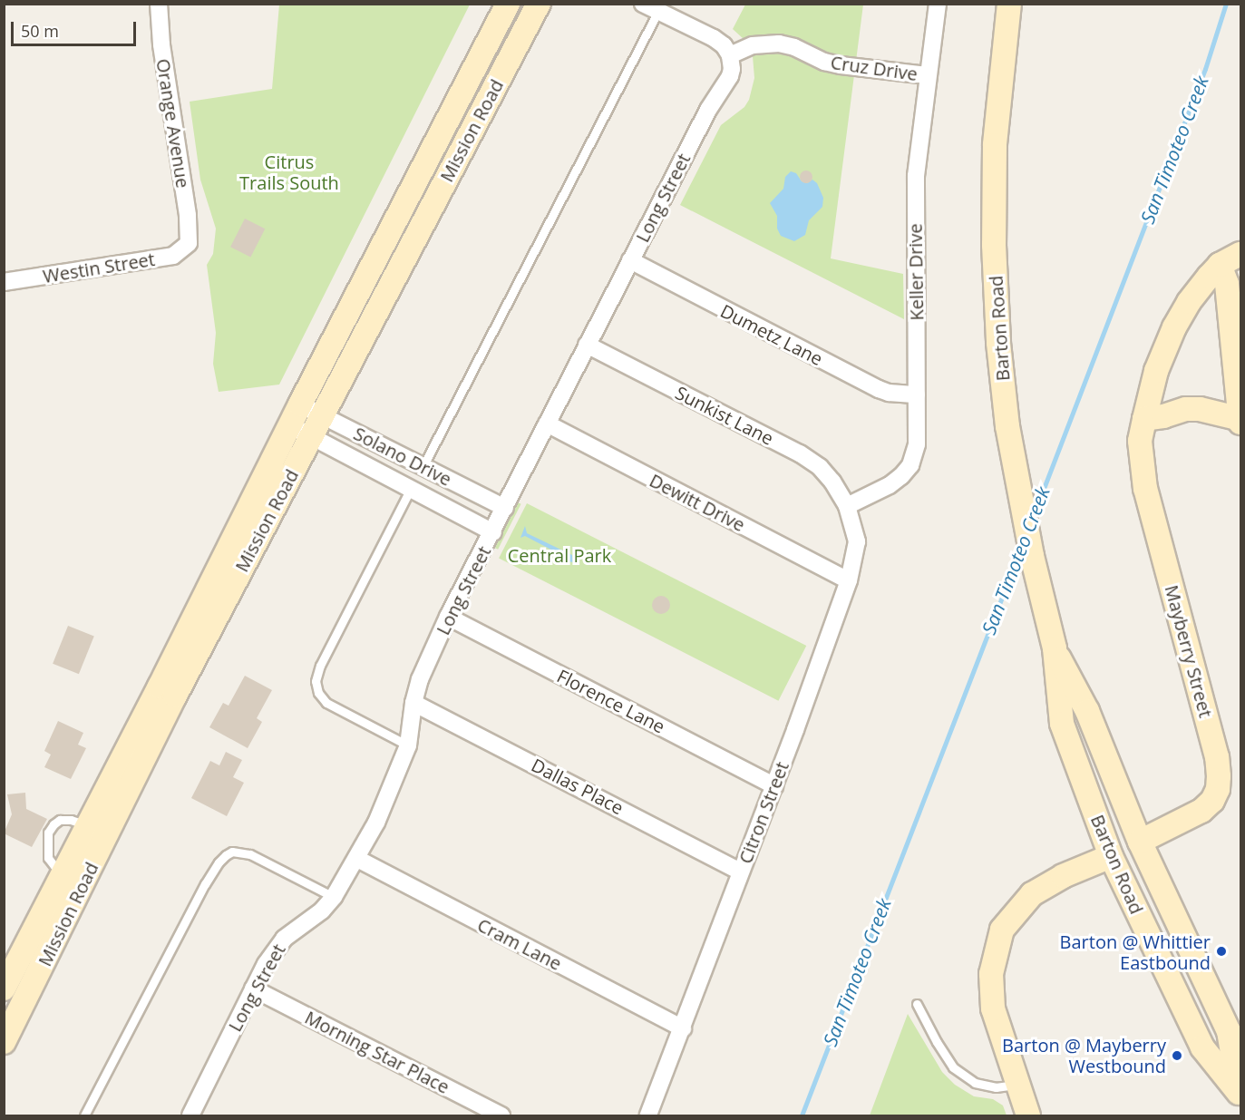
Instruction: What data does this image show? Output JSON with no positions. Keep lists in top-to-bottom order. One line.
{"streets":{"street":["Cruz Drive","Orange Avenue","Mission Road","Long Street","Westin Street","Keller Drive","Barton Road","Dumetz Lane","Sunkist Lane","Solano Drive","Dewitt Drive","Mayberry Street","Florence Lane","Dallas Place","Citron Street","Cram Lane","Morning Star Place"]},"crossings":[["Cruz Drive","Long Street"],["Cruz Drive","Keller Drive"],["Orange Avenue","Westin Street"],["Mission Road","Solano Drive"],["Long Street","Dumetz Lane"],["Long Street","Sunkist Lane"],["Long Street","Solano Drive"],["Long Street","Dewitt Drive"],["Long Street","Florence Lane"],["Long Street","Dallas Place"],["Long Street","Cram Lane"],["Long Street","Morning Star Place"],["Keller Drive","Dumetz Lane"],["Keller Drive","Sunkist Lane"],["Keller Drive","Citron Street"],["Barton Road","Mayberry Street"],["Sunkist Lane","Citron Street"],["Dewitt Drive","Citron Street"],["Florence Lane","Citron Street"],["Dallas Place","Citron Street"],["Citron Street","Cram Lane"]],"water":["San Timoteo Creek"],"parks":["Citrus Trails South","Central Park"],"places":["Barton @ Whittier Eastbound","Barton @ Mayberry Westbound"],"scale_bar":"50 m"}
